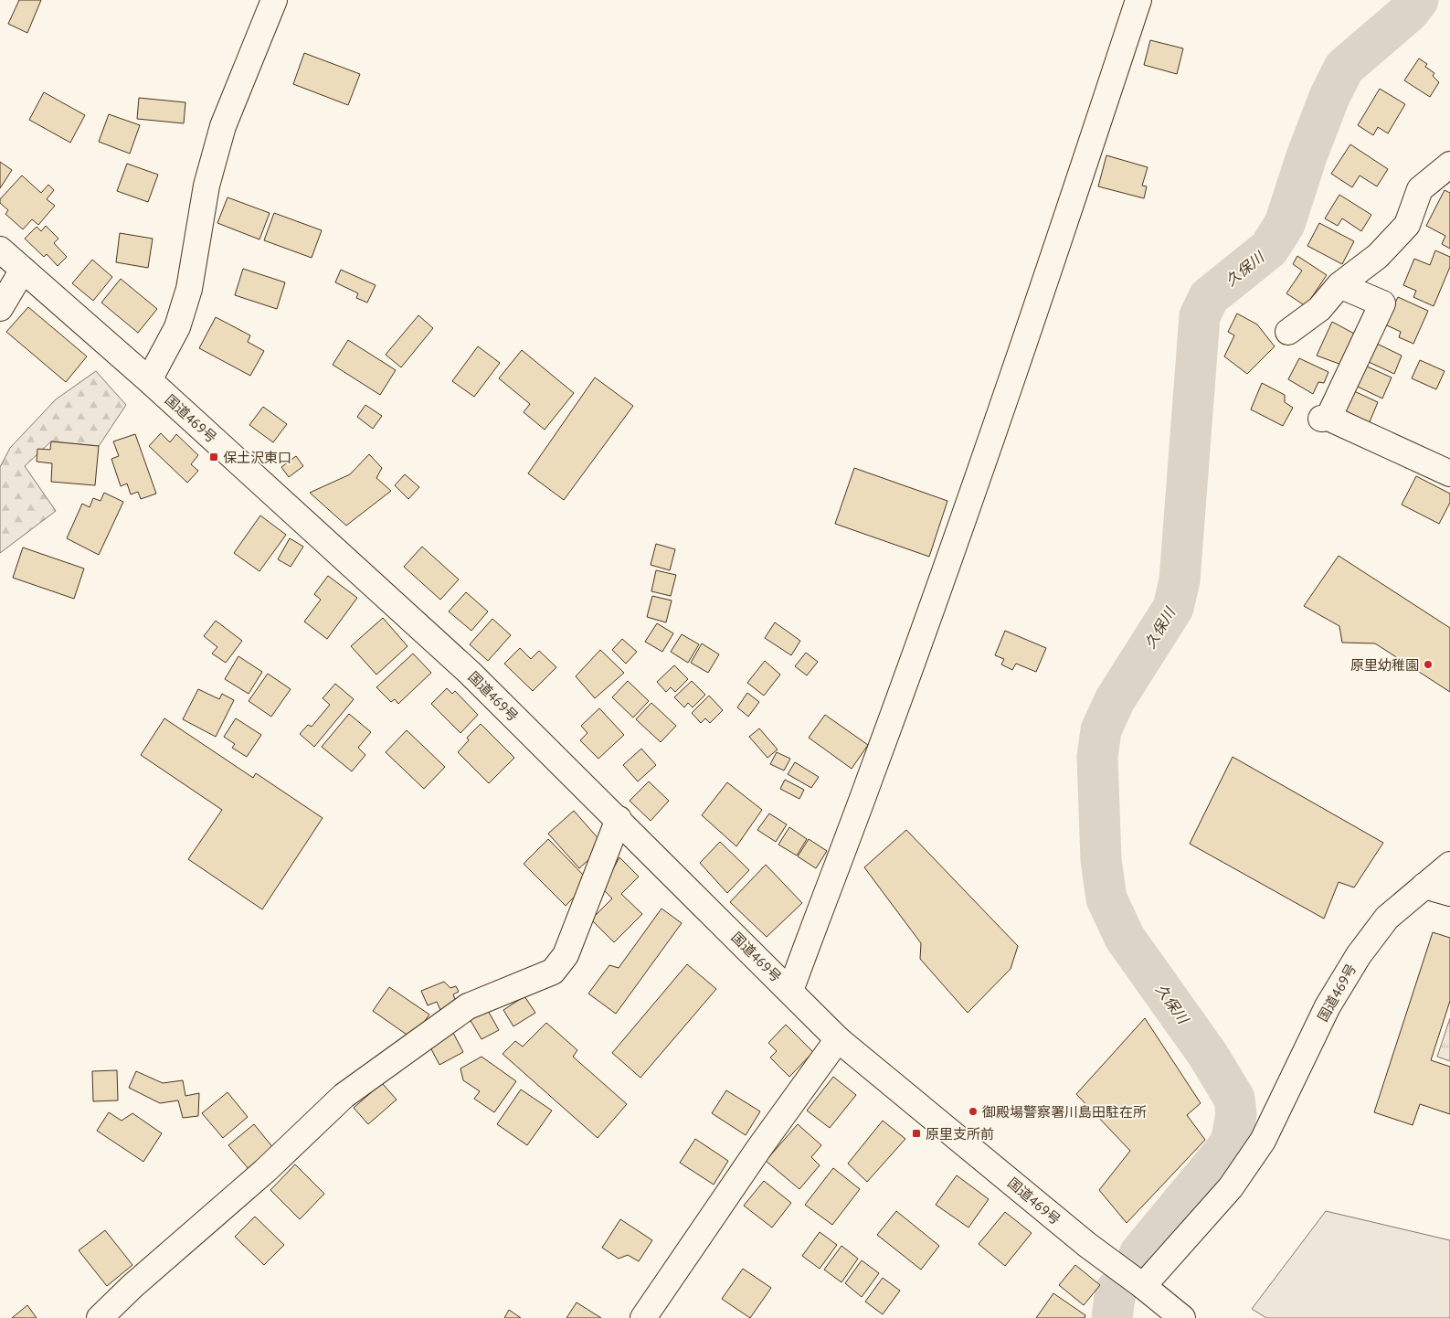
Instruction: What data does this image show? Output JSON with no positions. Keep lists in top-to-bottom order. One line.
{"streets":{"main road":["国道469号"]},"water":["久保川"],"places":{"transit":["保土沢東口","原里支所前"],"other":["原里幼稚園","御殿場警察署川島田駐在所"]}}
